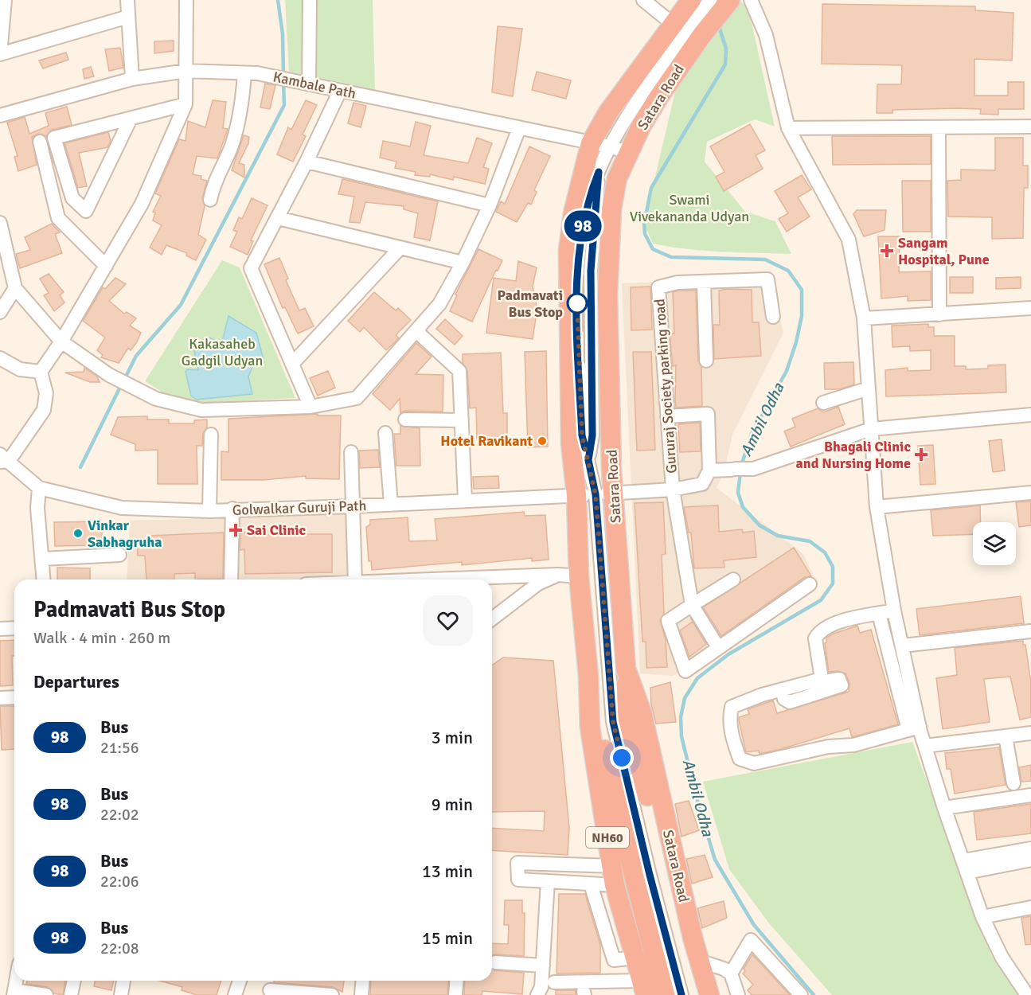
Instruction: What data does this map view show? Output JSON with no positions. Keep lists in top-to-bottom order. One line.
{"streets":{"highway":["Satara Road","NH60"],"street":["Kambale Path","Gururaj Society parking road","Golwalkar Guruji Path"]},"crossings":[["Kambale Path","Satara Road"],["Satara Road","Gururaj Society parking road"],["Satara Road","Golwalkar Guruji Path"],["Gururaj Society parking road","Golwalkar Guruji Path"]],"water":["Ambil Odha"],"parks":["Swami Vivekananda Udyan","Kakasaheb Gadgil Udyan"],"places":{"health":["Sangam Hospital, Pune","Bhagali Clinic and Nursing Home","Sai Clinic"],"other":["Padmavati Bus Stop","Hotel Ravikant","Vinkar Sabhagruha"]},"lines":["bus line 98"],"page":{"on_map":"98","heading":[["Padmavati Bus Stop","Walk · 4 min · 260 m"],"Departures"],"list":[{"mark":"98","name":"Bus","note":"21:56","value":"3 min"},{"mark":"98","name":"Bus","note":"22:02","value":"9 min"},{"mark":"98","name":"Bus","note":"22:06","value":"13 min"},{"mark":"98","name":"Bus","note":"22:08","value":"15 min"}]}}
